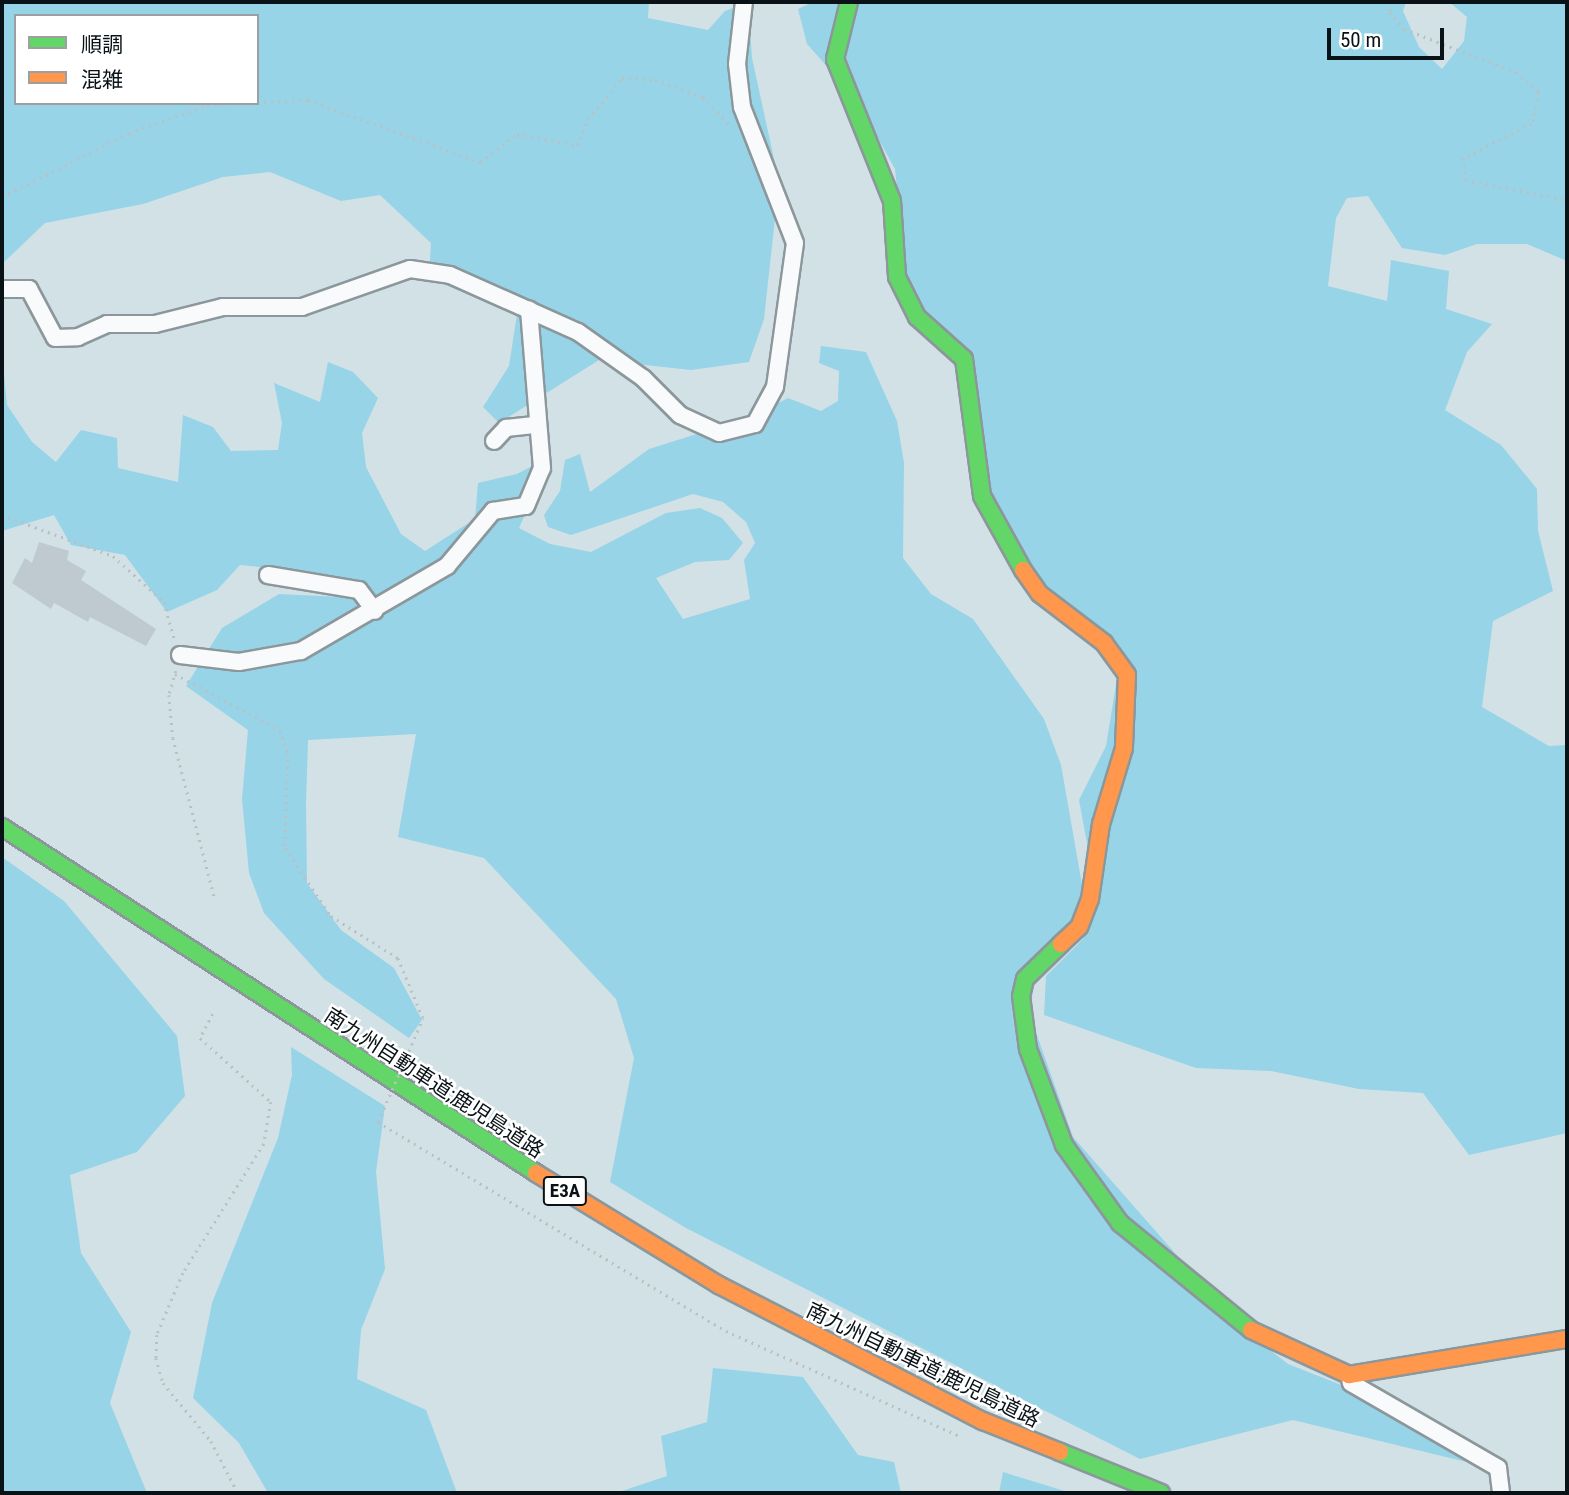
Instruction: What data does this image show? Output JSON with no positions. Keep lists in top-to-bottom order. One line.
{"streets":{"main road":["南九州自動車道;鹿児島道路","E3A"]},"legend":["順調","混雑"],"scale_bar":"50 m"}
